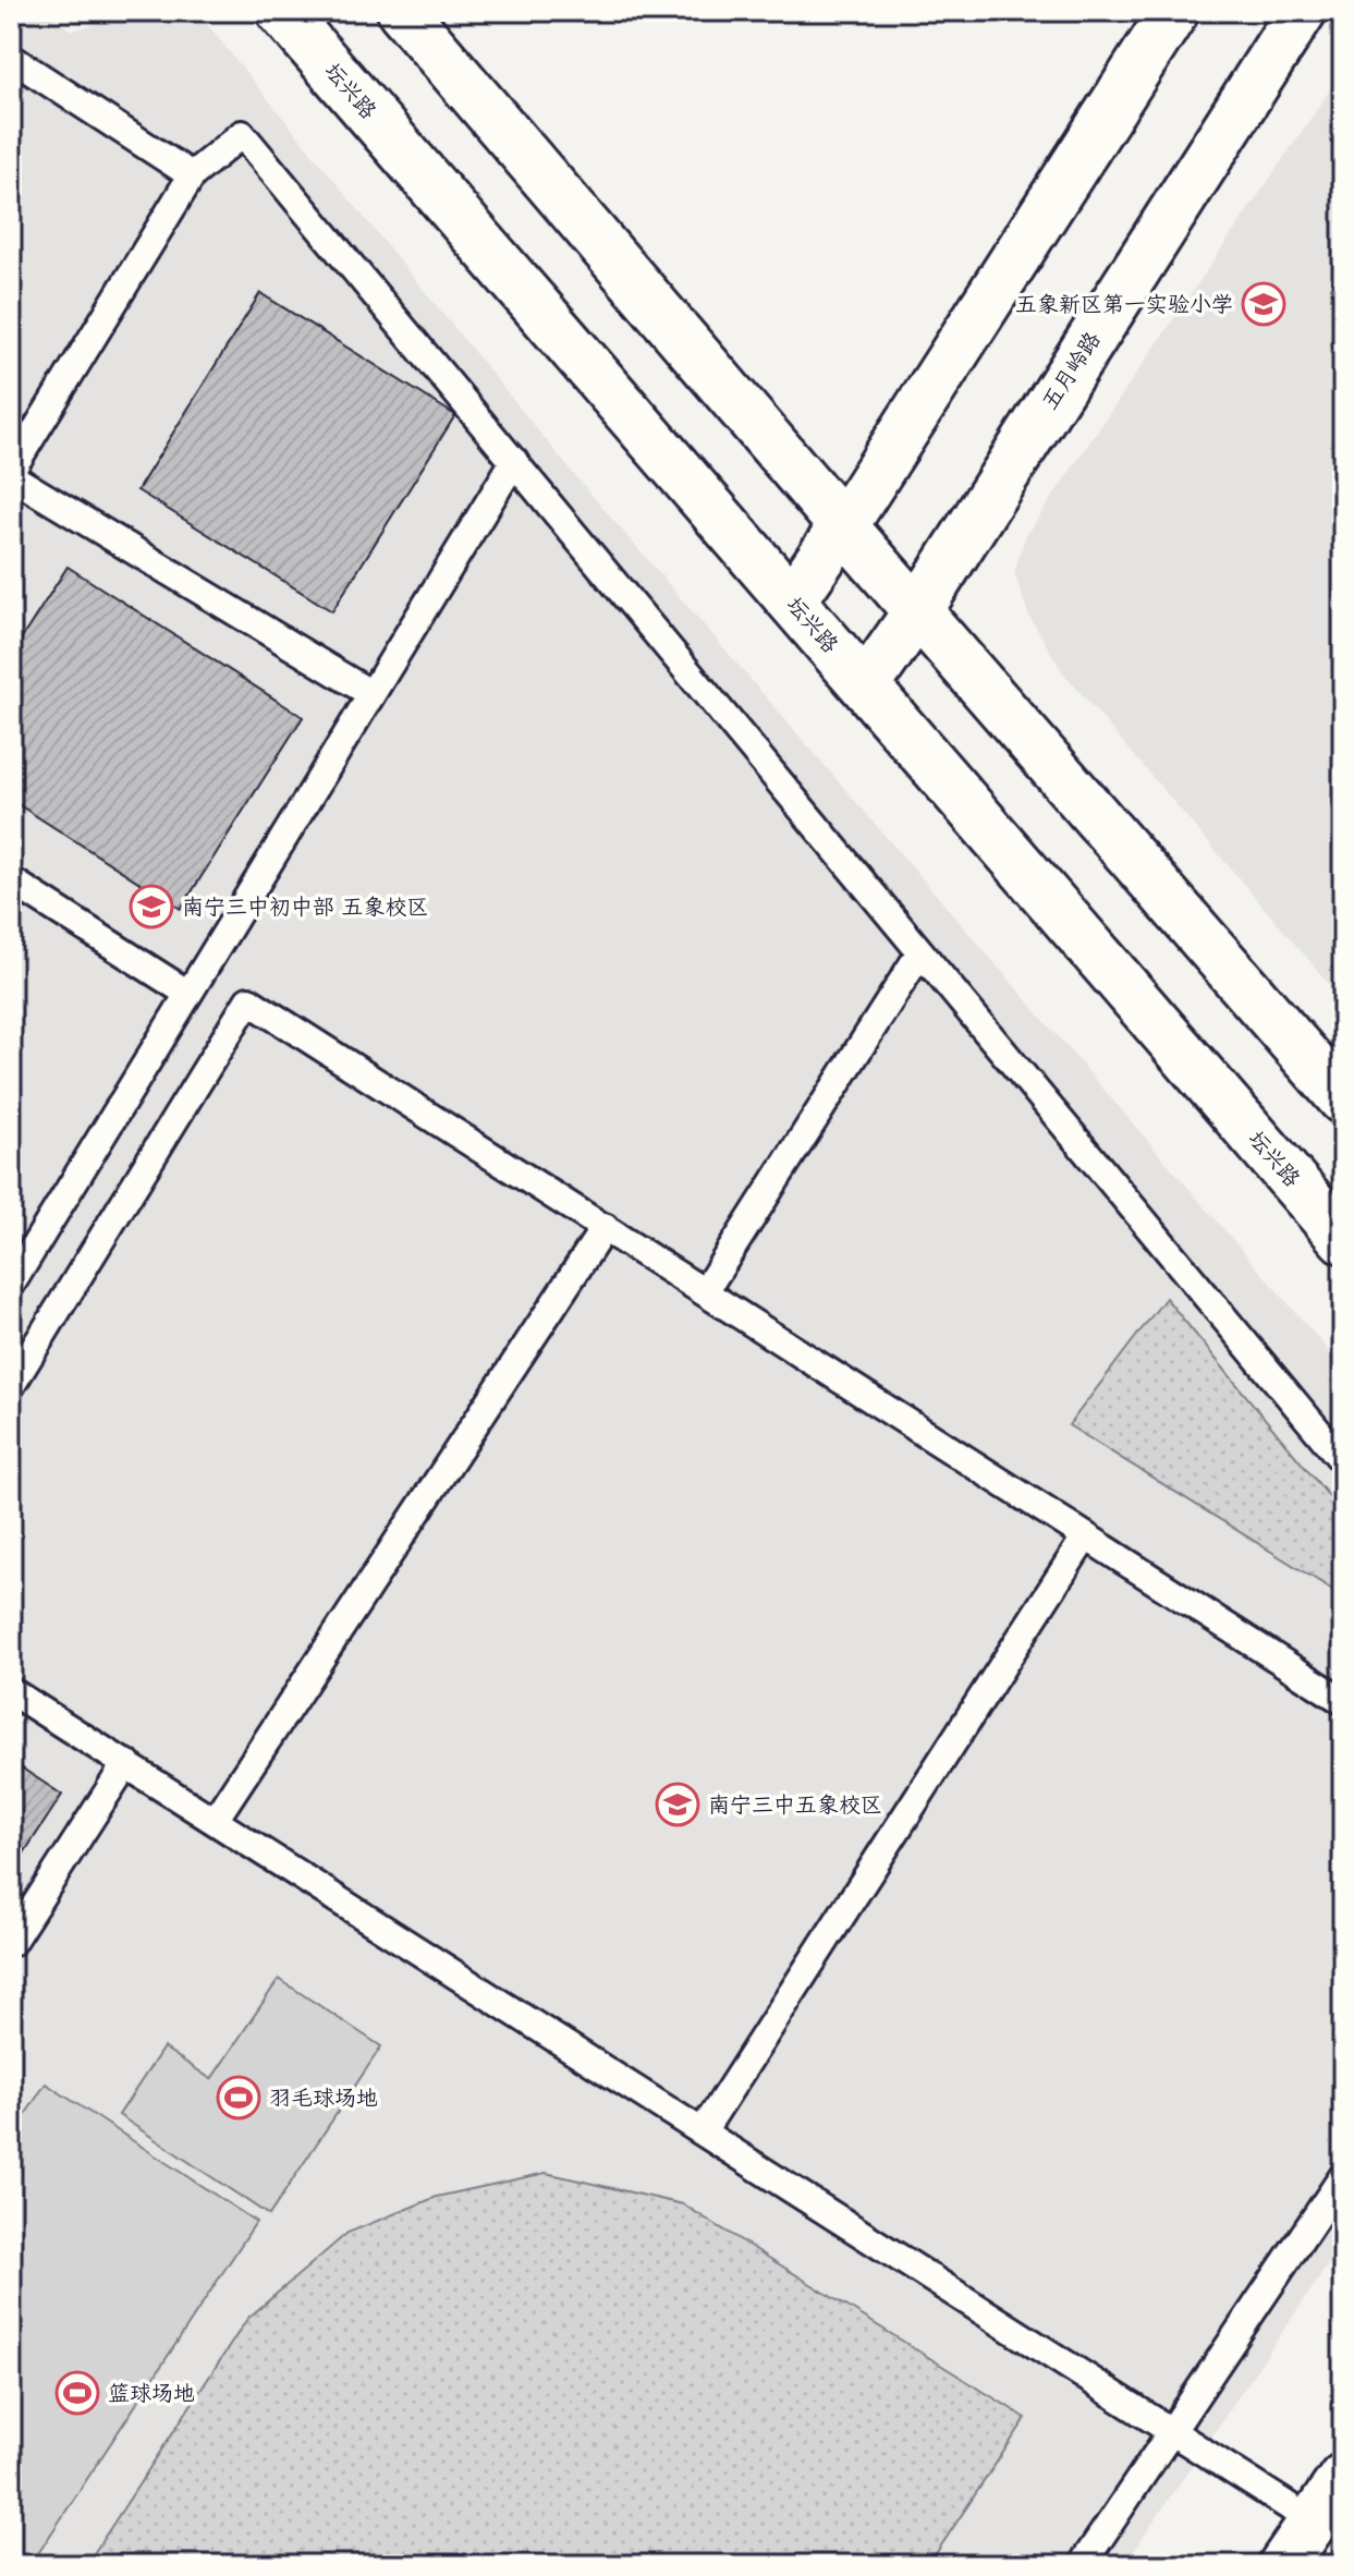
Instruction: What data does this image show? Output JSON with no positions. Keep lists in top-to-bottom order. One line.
{"streets":{"street":["坛兴路","五月岭路"]},"crossings":[["坛兴路","五月岭路"]],"places":{"school or university":["五象新区第一实验小学","南宁三中初中部 五象校区","南宁三中五象校区"],"sports":["羽毛球场地","篮球场地"]}}
